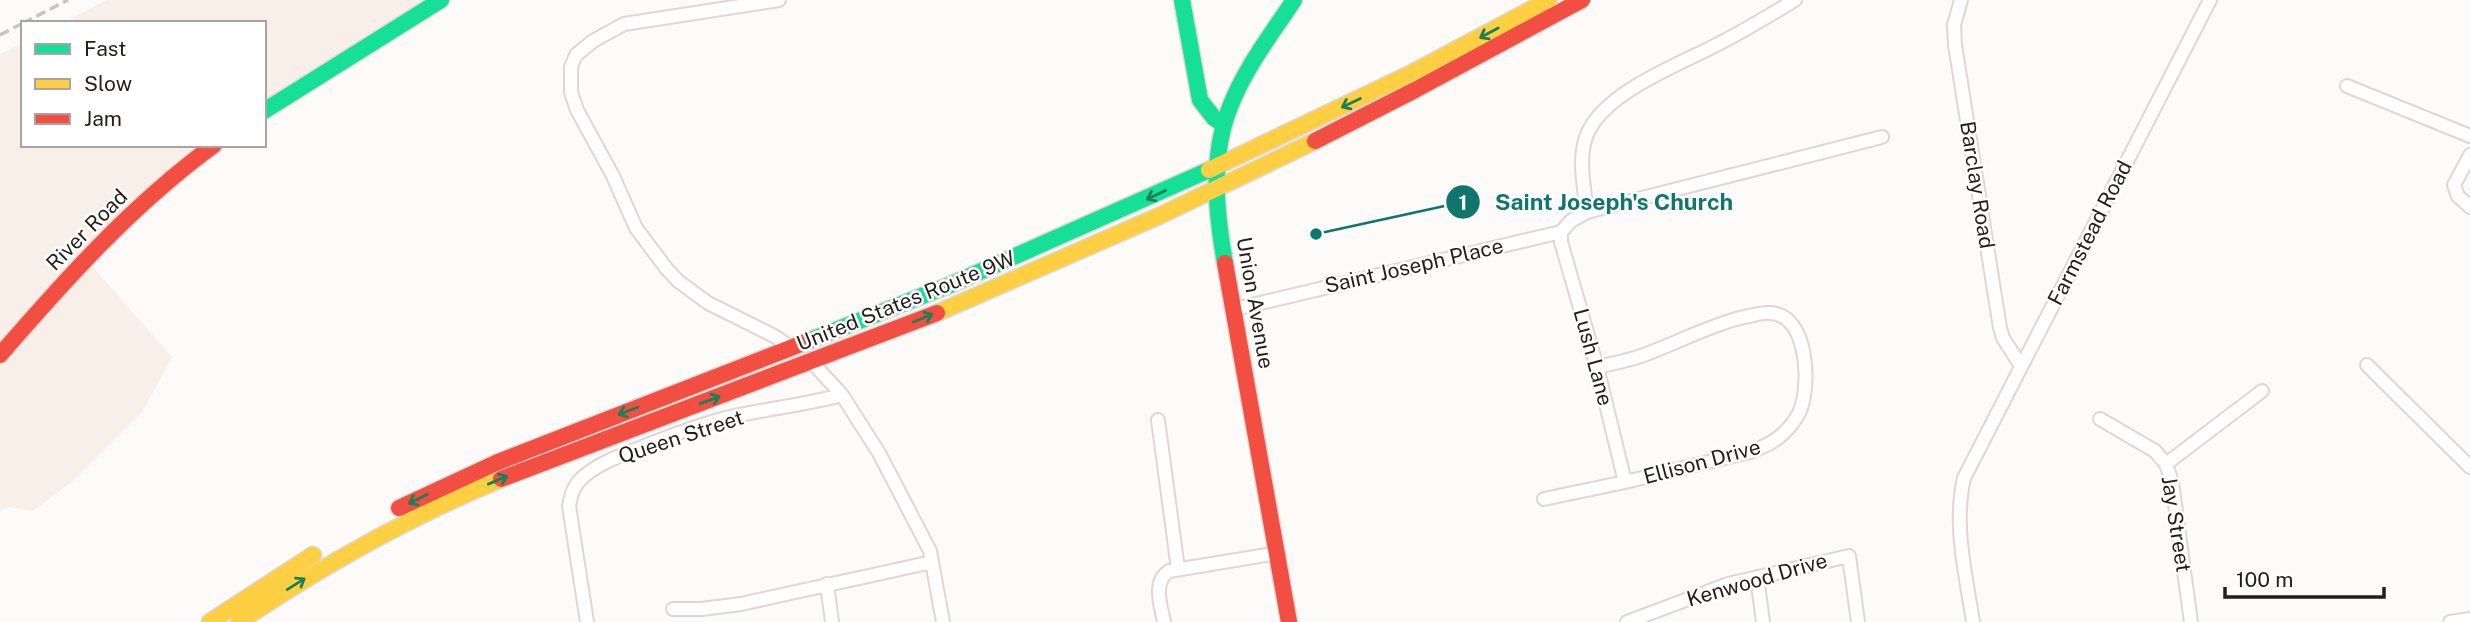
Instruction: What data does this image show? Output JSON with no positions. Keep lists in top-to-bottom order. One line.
{"streets":{"main road":["River Road","United States Route 9W","Union Avenue"],"street":["Barclay Road","Farmstead Road","Saint Joseph Place","Lush Lane","Queen Street","Ellison Drive","Jay Street","Kenwood Drive"]},"crossings":[["Barclay Road","Farmstead Road"],["Saint Joseph Place","Union Avenue"],["Saint Joseph Place","Lush Lane"],["United States Route 9W","Union Avenue"],["Lush Lane","Ellison Drive"]],"places":["Saint Joseph's Church"],"legend":["Fast","Slow","Jam"],"scale_bar":"100 m"}
